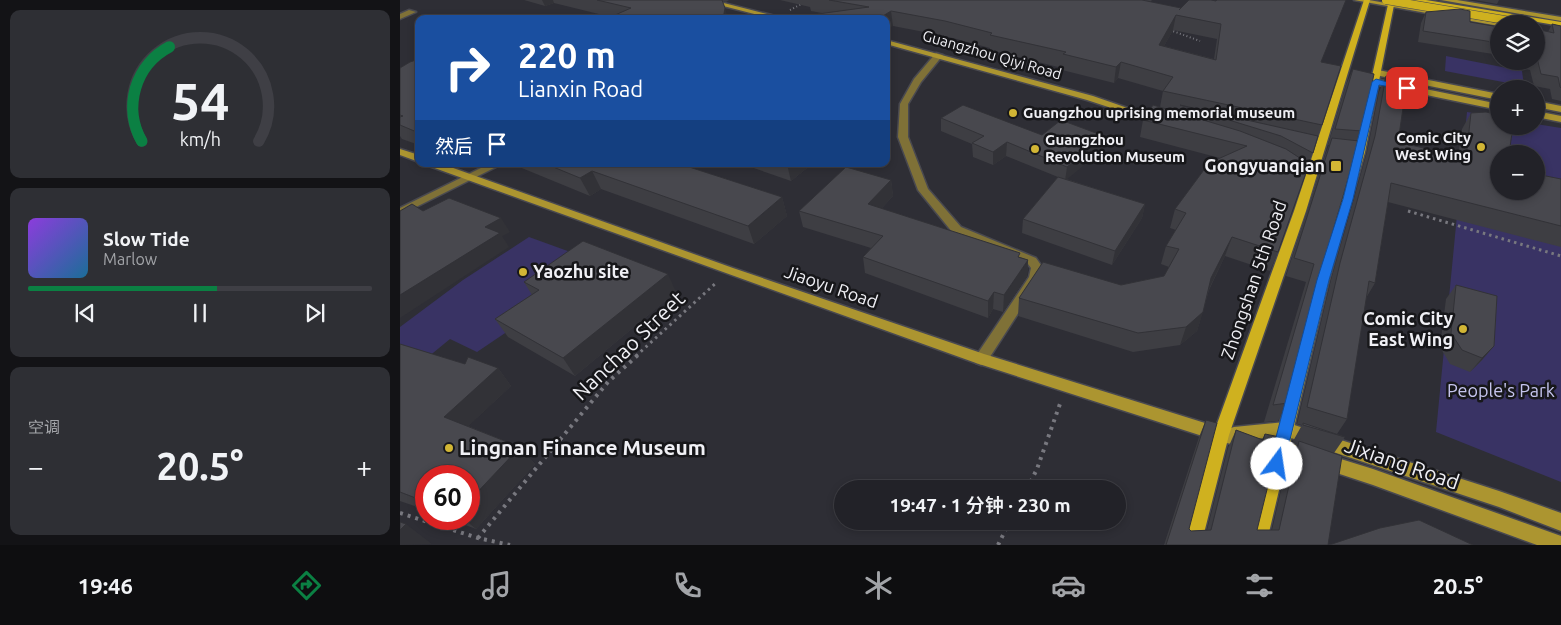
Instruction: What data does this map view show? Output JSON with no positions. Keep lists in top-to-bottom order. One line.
{"streets":{"main road":["Zhongshan 5th Road"],"street":["Guangzhou Qiyi Road","Jiaoyu Road","Jixiang Road"],"path":["Nanchao Street"]},"crossings":[["Zhongshan 5th Road","Jiaoyu Road"],["Zhongshan 5th Road","Jixiang Road"],["Jiaoyu Road","Nanchao Street"],["Jiaoyu Road","Jixiang Road"]],"parks":["People's Park"],"places":{"other":["Guangzhou uprising memorial museum","Comic City West Wing","Guangzhou Revolution Museum","Yaozhu site","Comic City East Wing","Lingnan Finance Museum"],"transit":["Gongyuanqian"]},"page":{"map_buttons":["+","−"],"turn":["220 m","Lianxin Road"],"then":"然后","song":["Slow Tide","Marlow"],"tile":"空调","heat":["−","20.5°","+"],"limit":"60","trip":"19:47 · 1 分钟 · 230 m","tabs":["19:46","20.5°"],"gauge":["54","km/h"]}}
